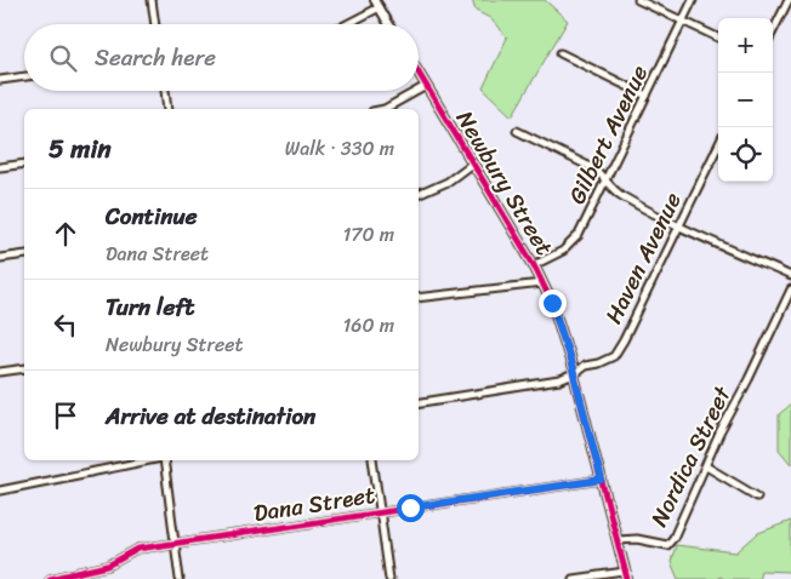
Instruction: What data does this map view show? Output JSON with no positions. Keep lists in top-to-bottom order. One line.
{"streets":{"street":["Gilbert Avenue","Newbury Street","Haven Avenue","Nordica Street","Dana Street"]},"crossings":[["Gilbert Avenue","Newbury Street"],["Newbury Street","Haven Avenue"],["Newbury Street","Nordica Street"],["Newbury Street","Dana Street"]],"page":{"map_buttons":["+","−"],"search":"Search here","heading":["5 min","Walk · 330 m"],"list":[["Continue","Dana Street","170 m"],["Turn left","Newbury Street","160 m"],"Arrive at destination"]}}
